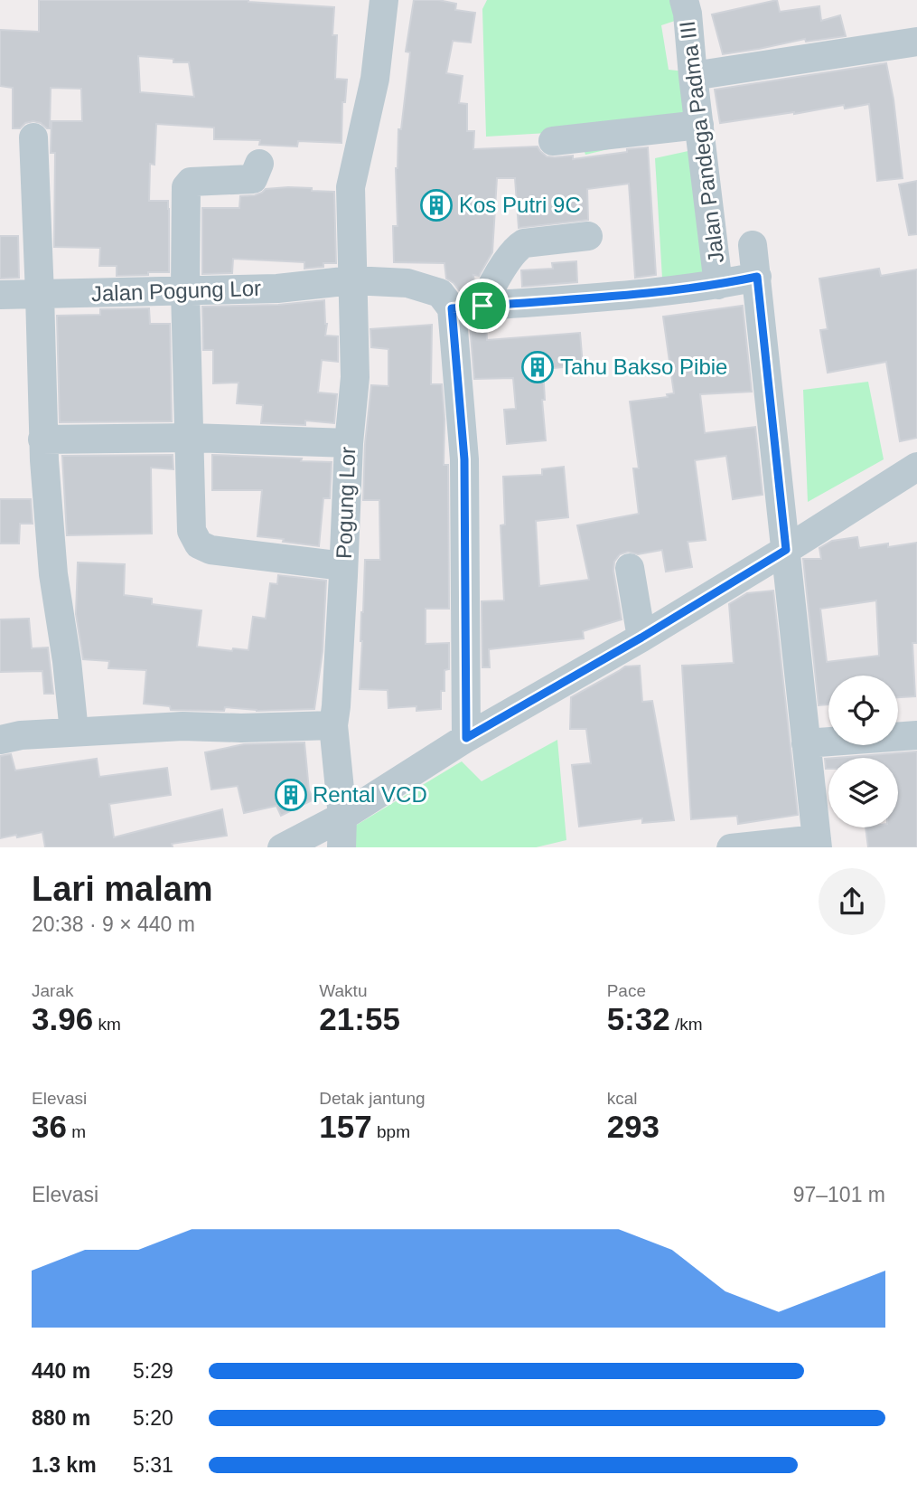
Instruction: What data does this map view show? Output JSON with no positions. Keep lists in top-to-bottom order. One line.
{"streets":{"street":["Jalan Pandega Padma III","Jalan Pogung Lor","Pogung Lor"]},"crossings":[["Jalan Pogung Lor","Pogung Lor"]],"places":{"building":["Kos Putri 9C","Tahu Bakso Pibie","Rental VCD"]},"page":{"heading":["Lari malam","20:38 · 9 × 440 m"],"stats":[["Jarak","3.96 km"],["Waktu","21:55"],["Pace","5:32 /km"],["Elevasi","36 m"],["Detak jantung","157 bpm"],["kcal","293"]],"chart":["Elevasi","97–101 m"],"list":[{"name":"440 m","note":"5:29"},{"name":"880 m","note":"5:20"},{"name":"1.3 km","note":"5:31"}]}}
